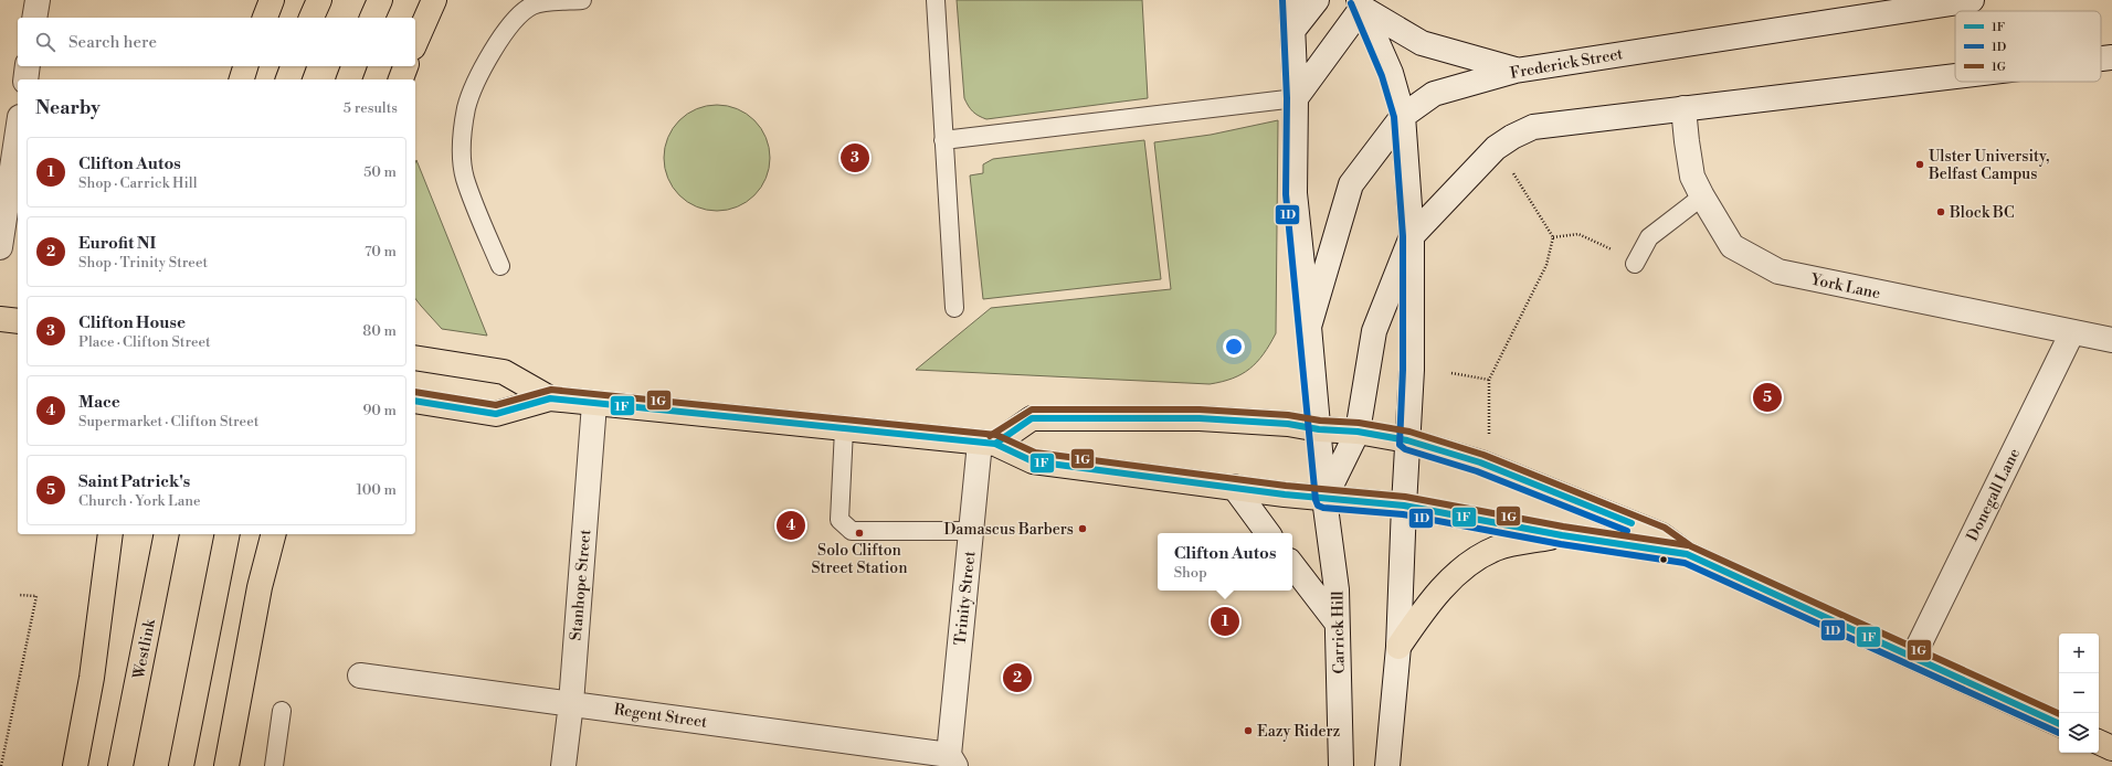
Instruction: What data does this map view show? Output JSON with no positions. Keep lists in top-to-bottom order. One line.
{"streets":{"main road":["Frederick Street","York Lane","Donegall Lane","Stanhope Street","Trinity Street","Carrick Hill","Westlink","Regent Street"]},"crossings":[["Frederick Street","Carrick Hill"],["York Lane","Donegall Lane"],["Stanhope Street","Regent Street"],["Trinity Street","Regent Street"]],"places":["Ulster University, Belfast Campus","Block BC","Damascus Barbers","Solo Clifton Street Station","Eazy Riderz"],"lines":["transit line 1D","transit line 1G","transit line 1F"],"legend":["1F","1D","1G"],"page":{"search":"Search here","heading":["Nearby","5 results"],"list":[{"mark":"1","name":"Clifton Autos","note":"Shop · Carrick Hill","value":"50 m"},{"mark":"2","name":"Eurofit NI","note":"Shop · Trinity Street","value":"70 m"},{"mark":"3","name":"Clifton House","note":"Place · Clifton Street","value":"80 m"},{"mark":"4","name":"Mace","note":"Supermarket · Clifton Street","value":"90 m"},{"mark":"5","name":"Saint Patrick's","note":"Church · York Lane","value":"100 m"}],"pins":["3","5","4","1","2"],"popup":["Clifton Autos","Shop"],"map_buttons":["+","−"]}}
